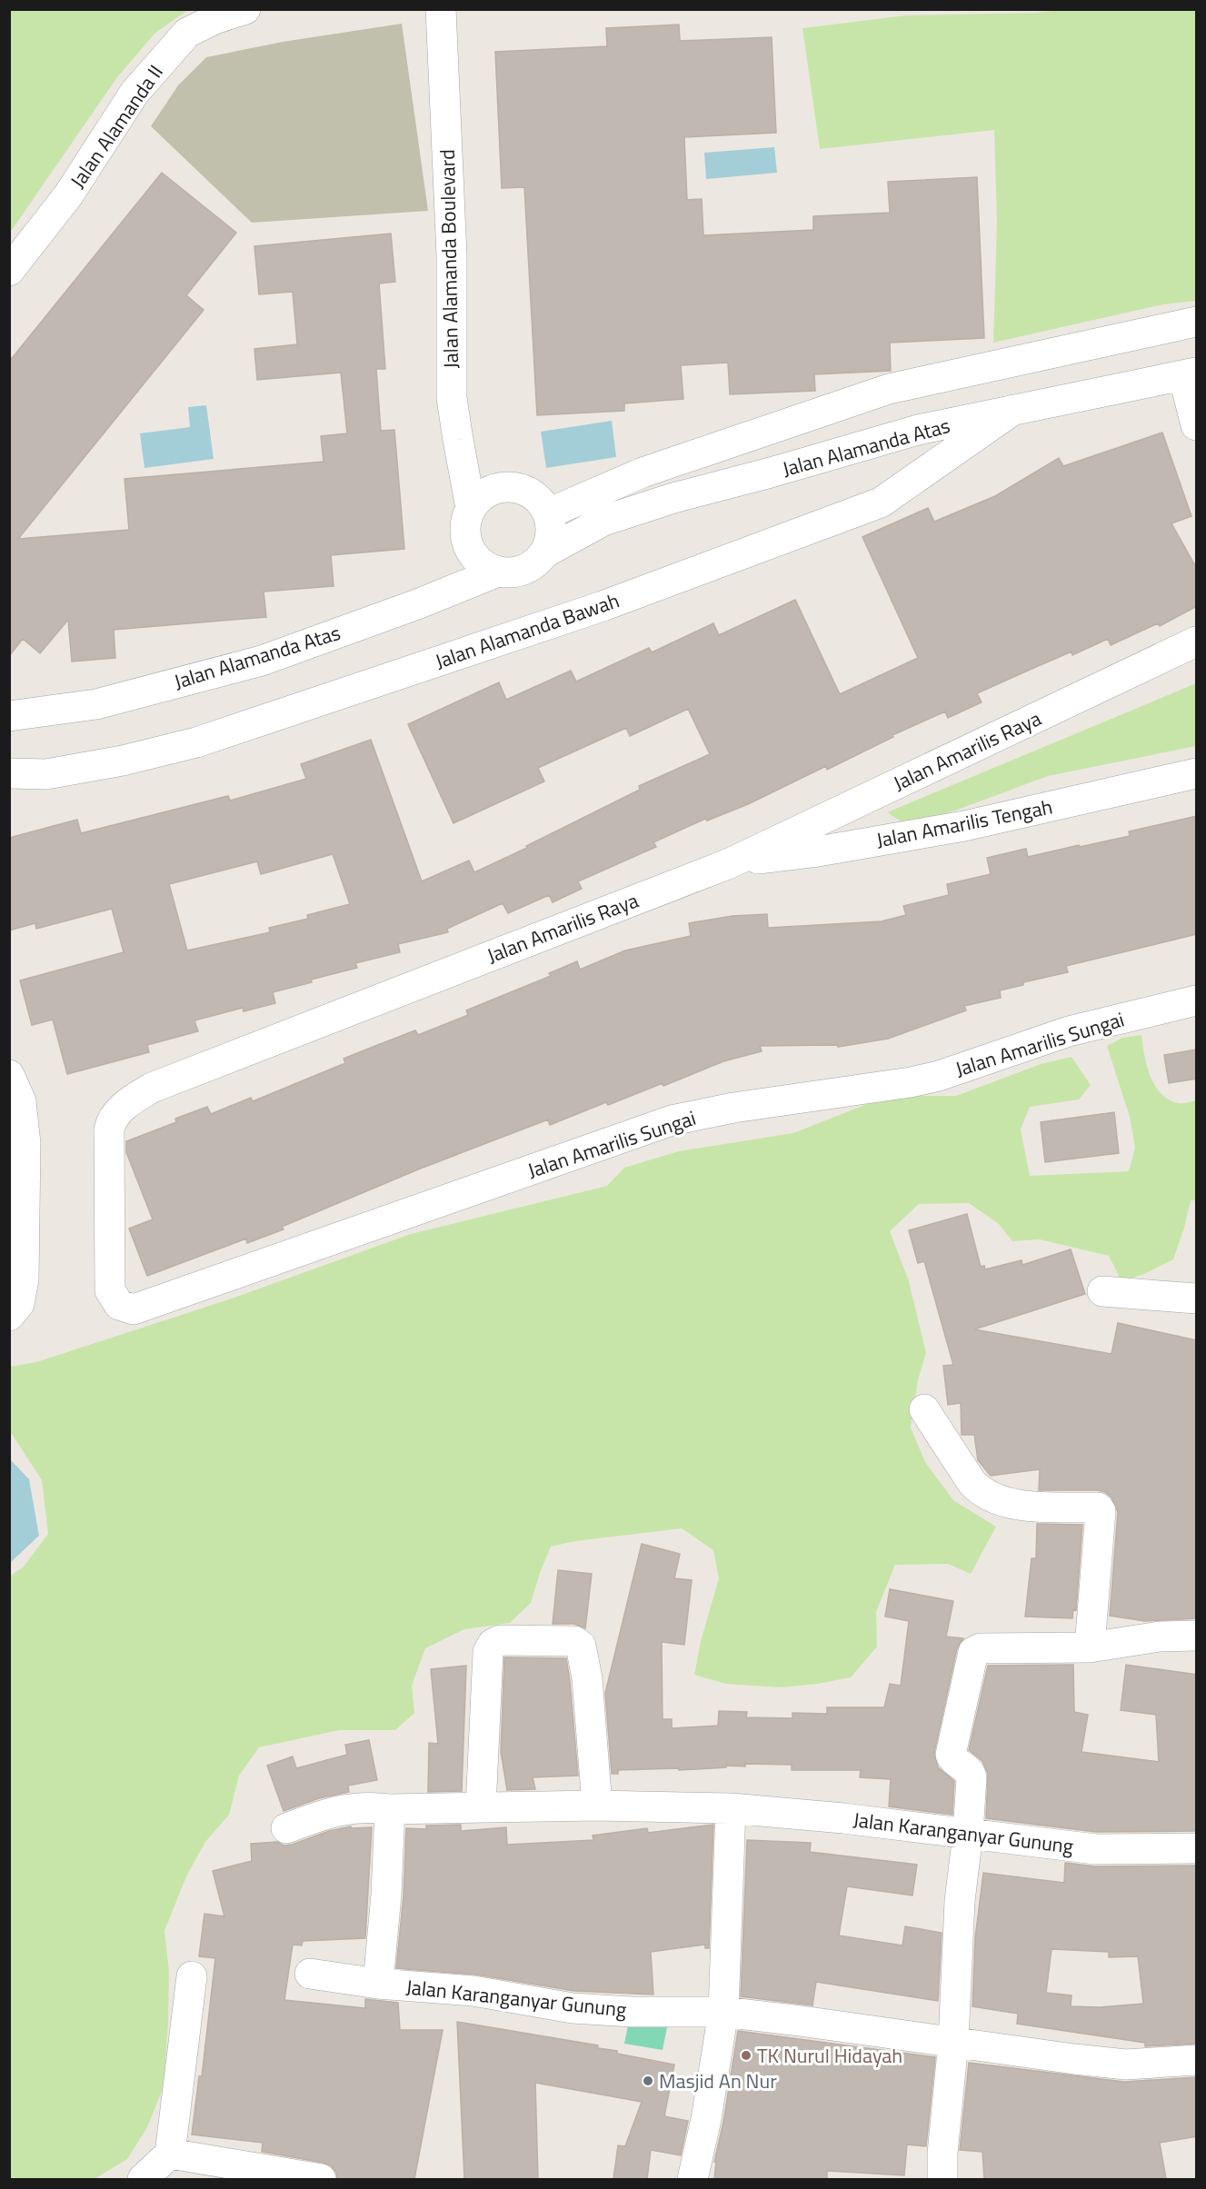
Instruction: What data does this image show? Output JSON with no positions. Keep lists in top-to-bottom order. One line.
{"streets":{"street":["Jalan Alamanda II","Jalan Alamanda Boulevard","Jalan Alamanda Atas","Jalan Alamanda Bawah","Jalan Amarilis Raya","Jalan Amarilis Tengah","Jalan Amarilis Sungai","Jalan Karanganyar Gunung"]},"crossings":[["Jalan Alamanda Boulevard","Jalan Alamanda Atas"],["Jalan Alamanda Atas","Jalan Alamanda Bawah"],["Jalan Amarilis Raya","Jalan Amarilis Tengah"],["Jalan Amarilis Raya","Jalan Amarilis Sungai"]],"places":["TK Nurul Hidayah","Masjid An Nur"]}
